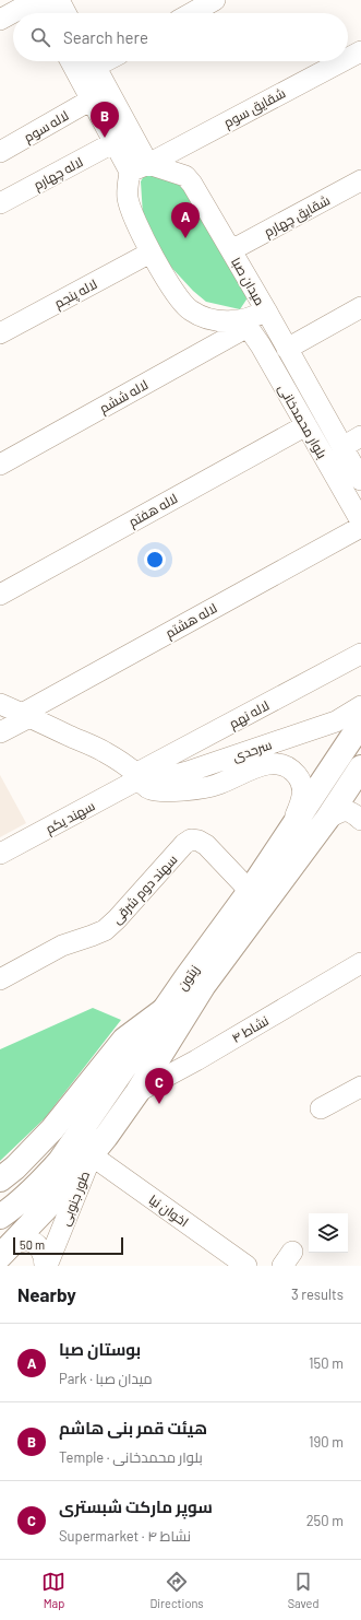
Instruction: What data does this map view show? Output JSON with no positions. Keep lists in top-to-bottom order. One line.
{"streets":{"main road":["زیتون"],"street":["شقایق سوم","لاله سوم","لاله چهارم","شقایق چهارم","میدان صبا","لاله پنجم","لاله ششم","بلوار محمدخانی","لاله هفتم","لاله هشتم","لاله نهم","سرحدی","سهند يكم","سهند دوم شرقی","نشاط ۴","طور جنوبی","اخوان نیا"]},"crossings":[["شقایق سوم","میدان صبا"],["شقایق چهارم","میدان صبا"],["میدان صبا","لاله پنجم"],["میدان صبا","لاله ششم"],["میدان صبا","بلوار محمدخانی"],["لاله ششم","بلوار محمدخانی"],["بلوار محمدخانی","لاله هفتم"],["لاله هشتم","سرحدی"],["لاله نهم","سرحدی"],["لاله نهم","سهند يكم"],["سرحدی","سهند يكم"],["سرحدی","زیتون"],["سهند دوم شرقی","زیتون"],["زیتون","نشاط ۴"],["زیتون","طور جنوبی"],["زیتون","اخوان نیا"],["طور جنوبی","اخوان نیا"]],"scale_bar":"50 m","page":{"search":"Search here","pins":["B","A","C"],"scale":"50 m","heading":["Nearby","3 results"],"list":[{"mark":"A","name":"بوستان صبا","note":"Park · میدان صبا","value":"150 m"},{"mark":"B","name":"هیئت قمر بنی هاشم","note":"Temple · بلوار محمدخانی","value":"190 m"},{"mark":"C","name":"سوپر مارکت شبستری","note":"Supermarket · نشاط ۴","value":"250 m"}],"nav":["Map","Directions","Saved"]}}
